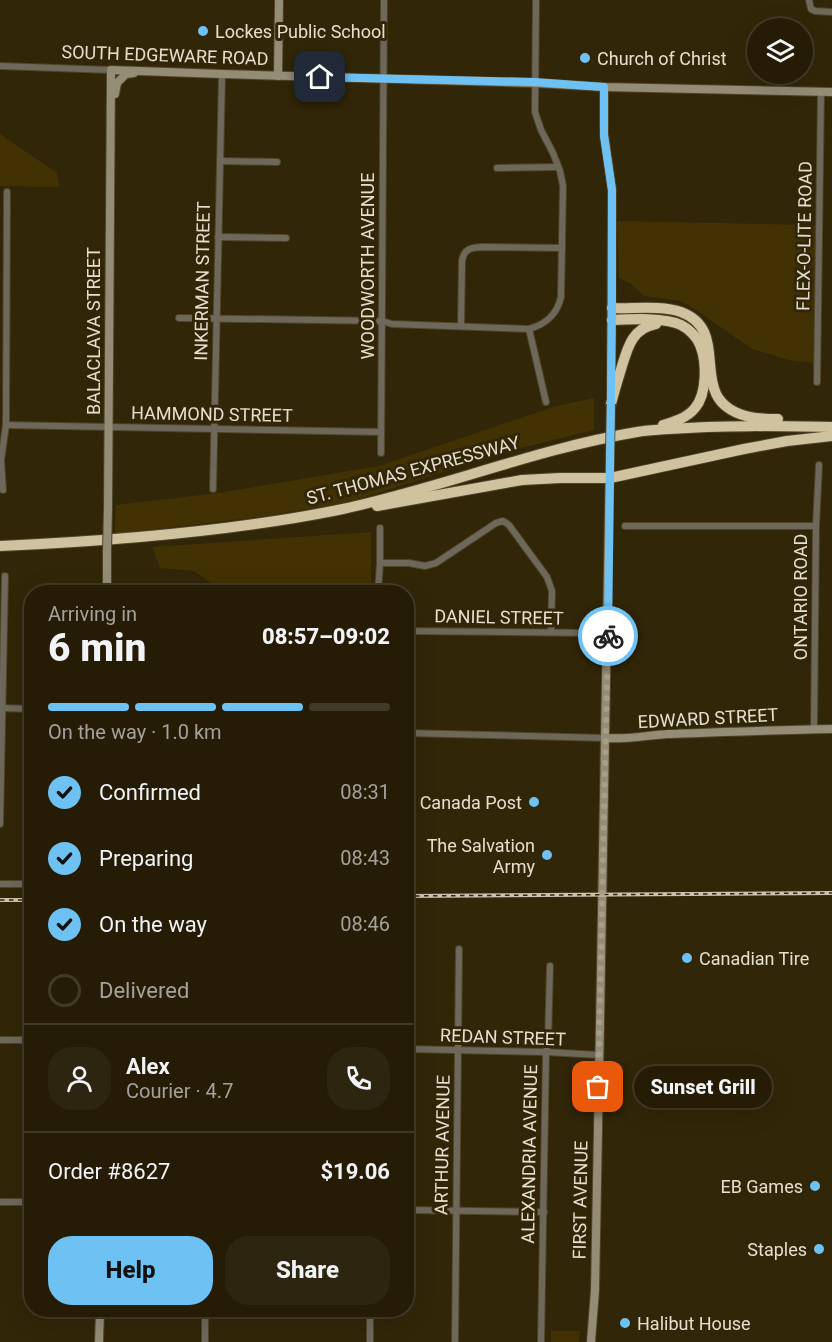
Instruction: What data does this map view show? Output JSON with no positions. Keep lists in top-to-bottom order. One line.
{"streets":{"highway":["ST. THOMAS EXPRESSWAY"],"main road":["SOUTH EDGEWARE ROAD","BALACLAVA STREET","EDWARD STREET","FIRST AVENUE"],"street":["FLEX-O-LITE ROAD","WOODWORTH AVENUE","INKERMAN STREET","HAMMOND STREET","ONTARIO ROAD","DANIEL STREET","REDAN STREET","ARTHUR AVENUE","ALEXANDRIA AVENUE"]},"crossings":[["SOUTH EDGEWARE ROAD","FLEX-O-LITE ROAD"],["SOUTH EDGEWARE ROAD","WOODWORTH AVENUE"],["SOUTH EDGEWARE ROAD","INKERMAN STREET"],["SOUTH EDGEWARE ROAD","BALACLAVA STREET"],["SOUTH EDGEWARE ROAD","FIRST AVENUE"],["WOODWORTH AVENUE","HAMMOND STREET"],["INKERMAN STREET","HAMMOND STREET"],["BALACLAVA STREET","HAMMOND STREET"],["ONTARIO ROAD","EDWARD STREET"],["EDWARD STREET","FIRST AVENUE"],["REDAN STREET","ARTHUR AVENUE"],["REDAN STREET","ALEXANDRIA AVENUE"],["REDAN STREET","FIRST AVENUE"]],"places":["Lockes Public School","Church of Christ","Canada Post","The Salvation Army","Canadian Tire","Sunset Grill","EB Games","Staples","Halibut House"],"page":{"heading":["6 min","Arriving in","08:57–09:02"],"panel":["Alex","Courier · 4.7","Order #8627","$19.06"],"bar":"On the way · 1.0 km","list":[["Confirmed","08:31"],["Preparing","08:43"],["On the way","08:46"],"Delivered"],"bubble":"Sunset Grill","buttons":["Help","Share"]}}
